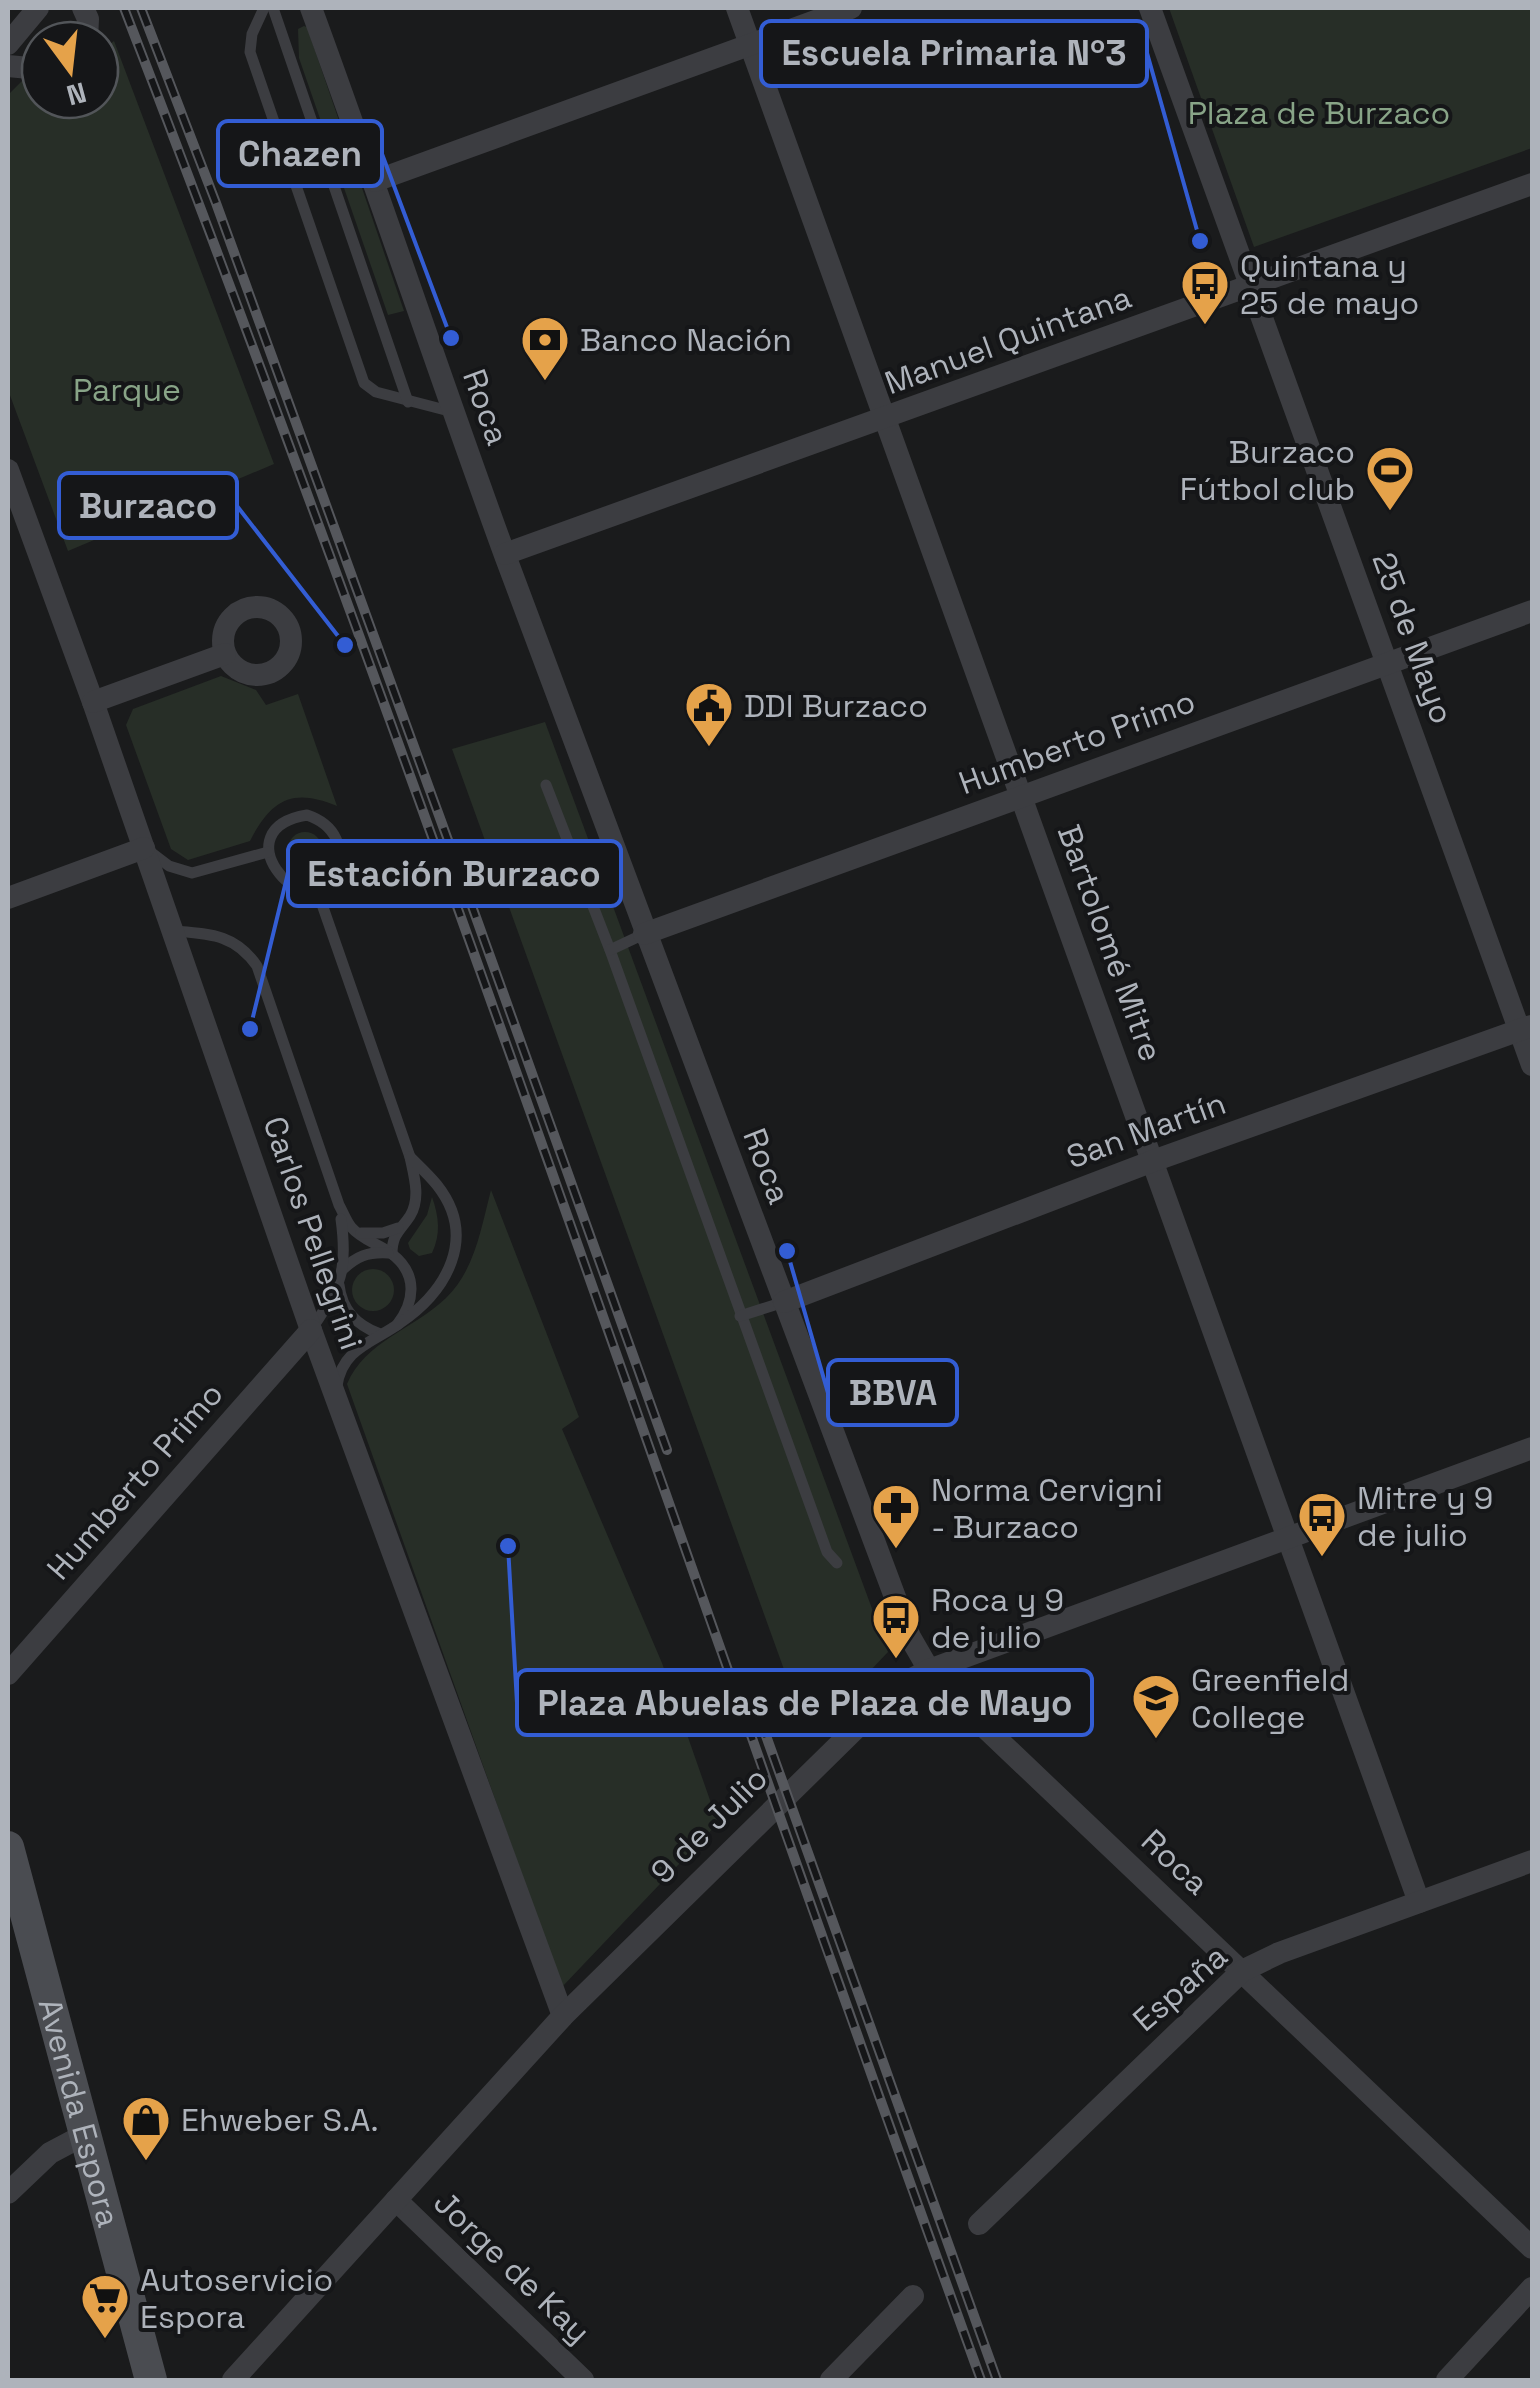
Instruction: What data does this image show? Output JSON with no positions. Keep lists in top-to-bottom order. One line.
{"streets":{"main road":["Avenida Espora"],"street":["Manuel Quintana","Roca","25 de Mayo","Humberto Primo","Bartolomé Mitre","San Martín","Carlos Pellegrini","9 de Julio","España","Jorge de Kay"]},"crossings":[["Manuel Quintana","Roca"],["Manuel Quintana","25 de Mayo"],["Manuel Quintana","Bartolomé Mitre"],["Roca","Humberto Primo"],["Roca","San Martín"],["Roca","9 de Julio"],["Roca","España"],["25 de Mayo","Humberto Primo"],["25 de Mayo","San Martín"],["Humberto Primo","Bartolomé Mitre"],["Humberto Primo","Carlos Pellegrini"],["Bartolomé Mitre","San Martín"],["Bartolomé Mitre","9 de Julio"],["Bartolomé Mitre","España"],["Carlos Pellegrini","9 de Julio"],["9 de Julio","Jorge de Kay"]],"parks":["Plaza de Burzaco","Parque"],"places":{"other":["Escuela Primaria Nº3","Chazen","Burzaco","Estación Burzaco","BBVA","Plaza Abuelas de Plaza de Mayo"],"bus stop":["Quintana y 25 de mayo","Mitre y 9 de julio","Roca y 9 de julio"],"bank":["Banco Nación"],"sports":["Burzaco Fútbol club"],"public building":["DDI Burzaco"],"pharmacy":["Norma Cervigni - Burzaco"],"school or university":["Greenfield College"],"shop":["Ehweber S.A."],"supermarket":["Autoservicio Espora"]},"north":"bottom"}
